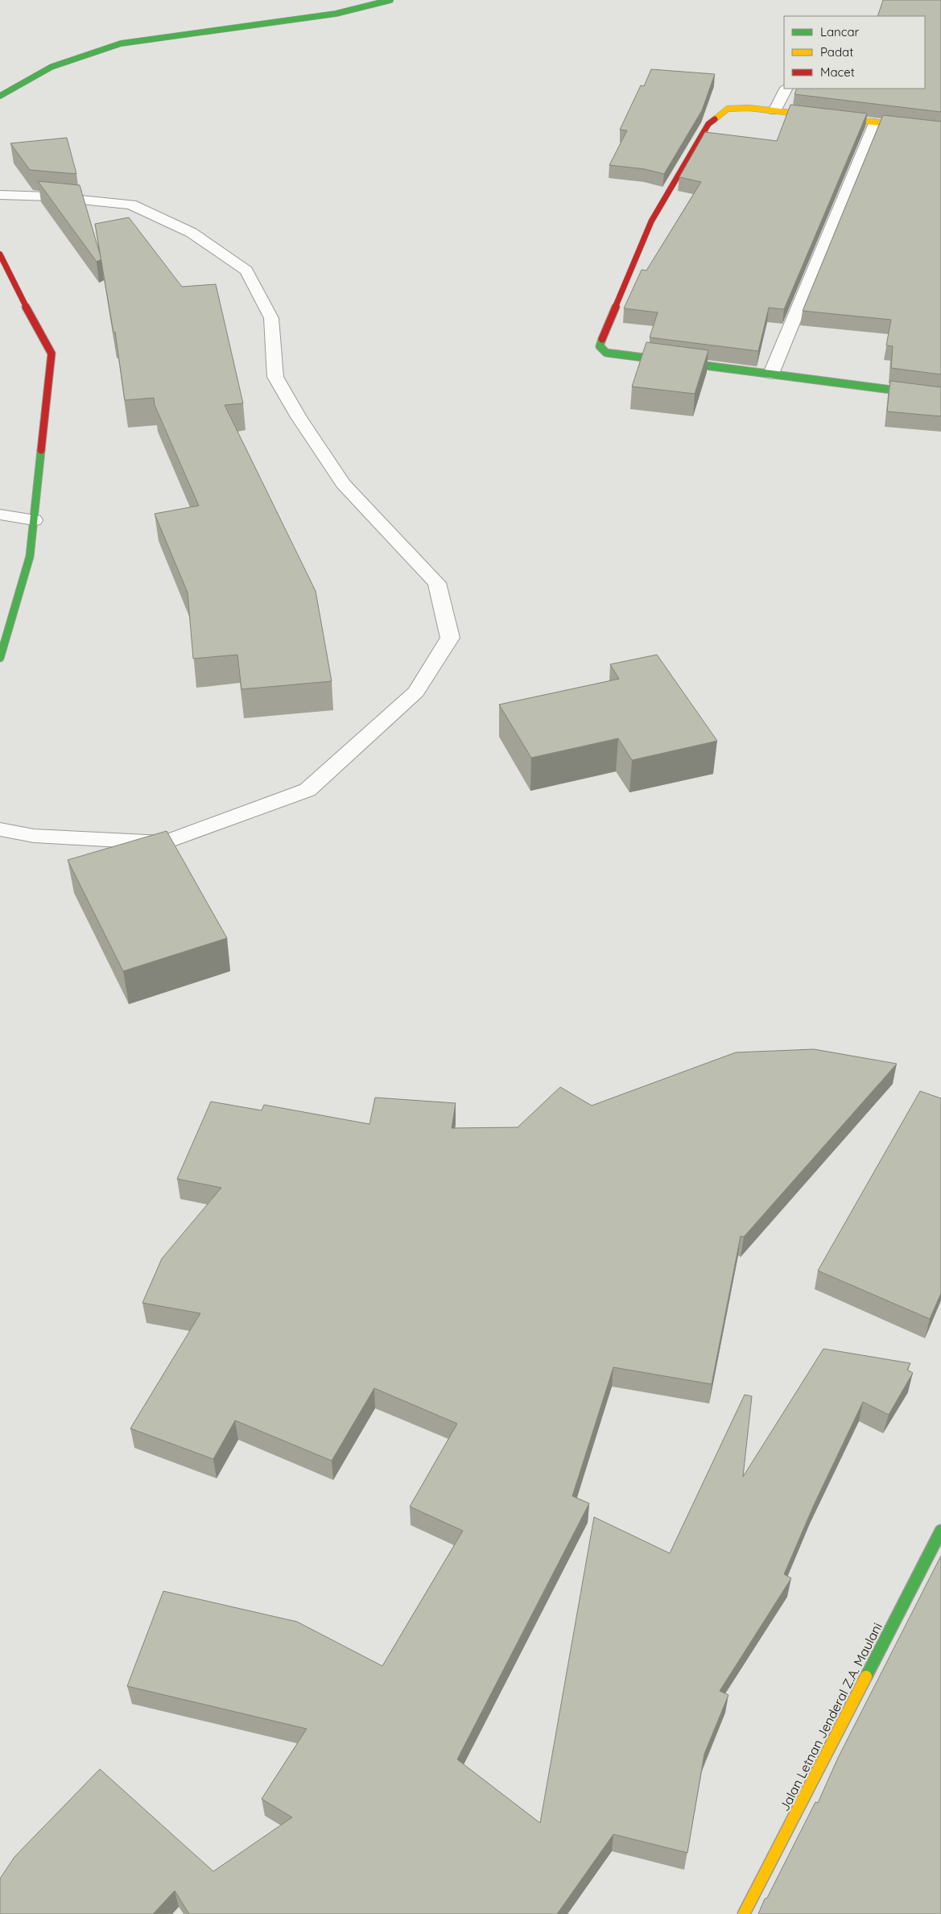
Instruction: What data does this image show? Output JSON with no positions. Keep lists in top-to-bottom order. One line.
{"streets":{"street":["Jalan Letnan Jenderal Z.A. Maulani"]},"legend":["Lancar","Padat","Macet"]}
